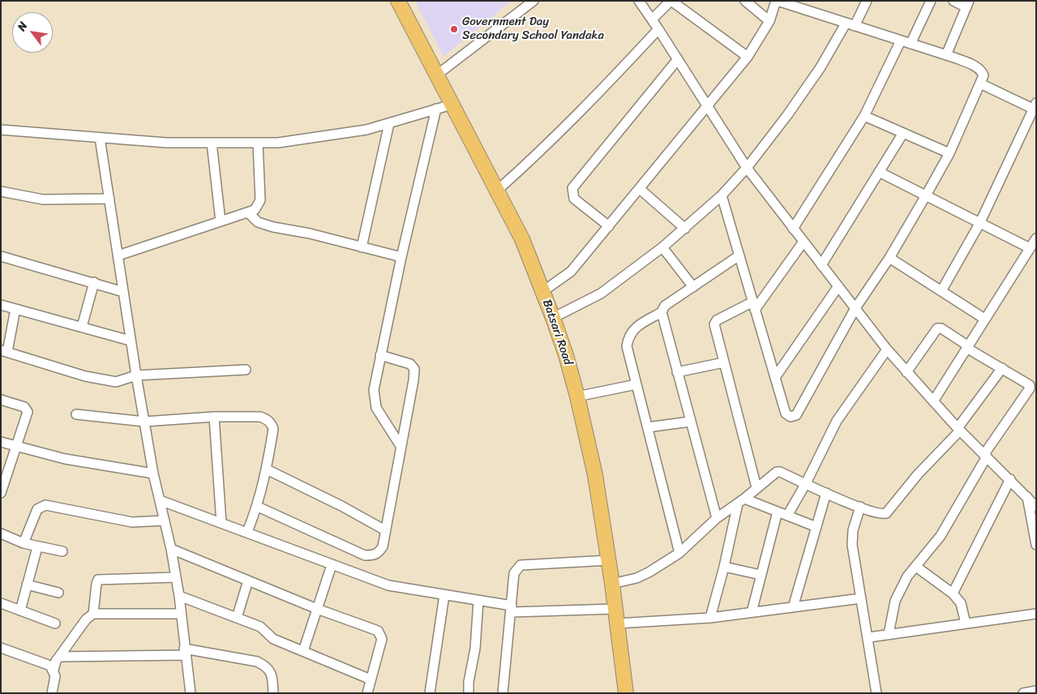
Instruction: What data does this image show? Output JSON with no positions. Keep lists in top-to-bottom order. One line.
{"streets":{"main road":["Batsari Road"]},"places":["Government Day Secondary School Yandaka"],"north":"top left"}
